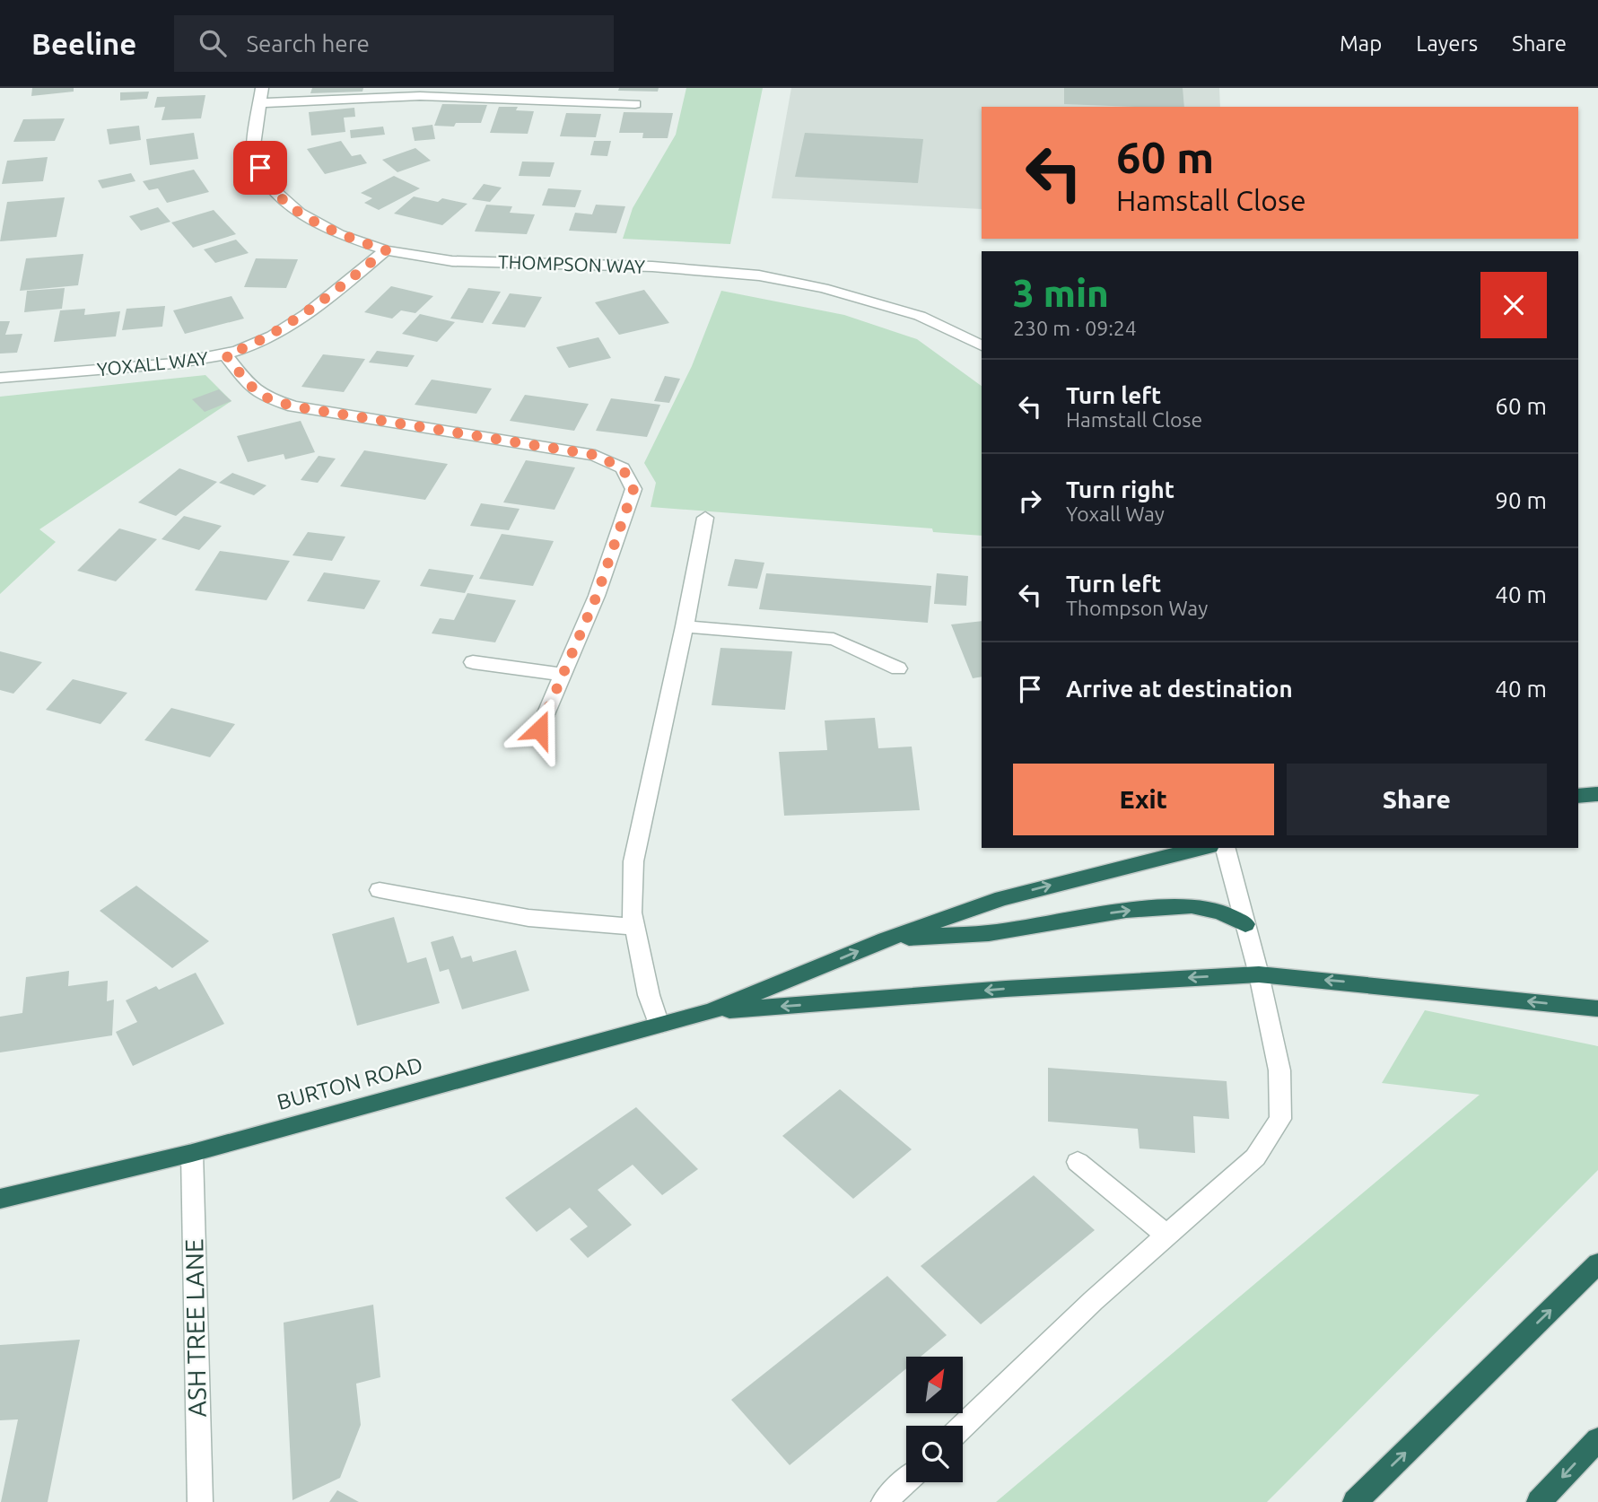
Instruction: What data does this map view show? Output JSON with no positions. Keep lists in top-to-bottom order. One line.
{"streets":{"highway":["BURTON ROAD"],"street":["THOMPSON WAY","YOXALL WAY","ASH TREE LANE"]},"crossings":[["THOMPSON WAY","YOXALL WAY"],["BURTON ROAD","ASH TREE LANE"]],"north":"top right","page":{"header":"Beeline","search":"Search here","nav":["Map","Layers","Share"],"turn":["60 m","Hamstall Close"],"heading":["3 min","230 m · 09:24"],"list":[{"name":"Turn left","note":"Hamstall Close","value":"60 m"},{"name":"Turn right","note":"Yoxall Way","value":"90 m"},{"name":"Turn left","note":"Thompson Way","value":"40 m"},{"name":"Arrive at destination","value":"40 m"}],"buttons":["Exit","Share"]}}
